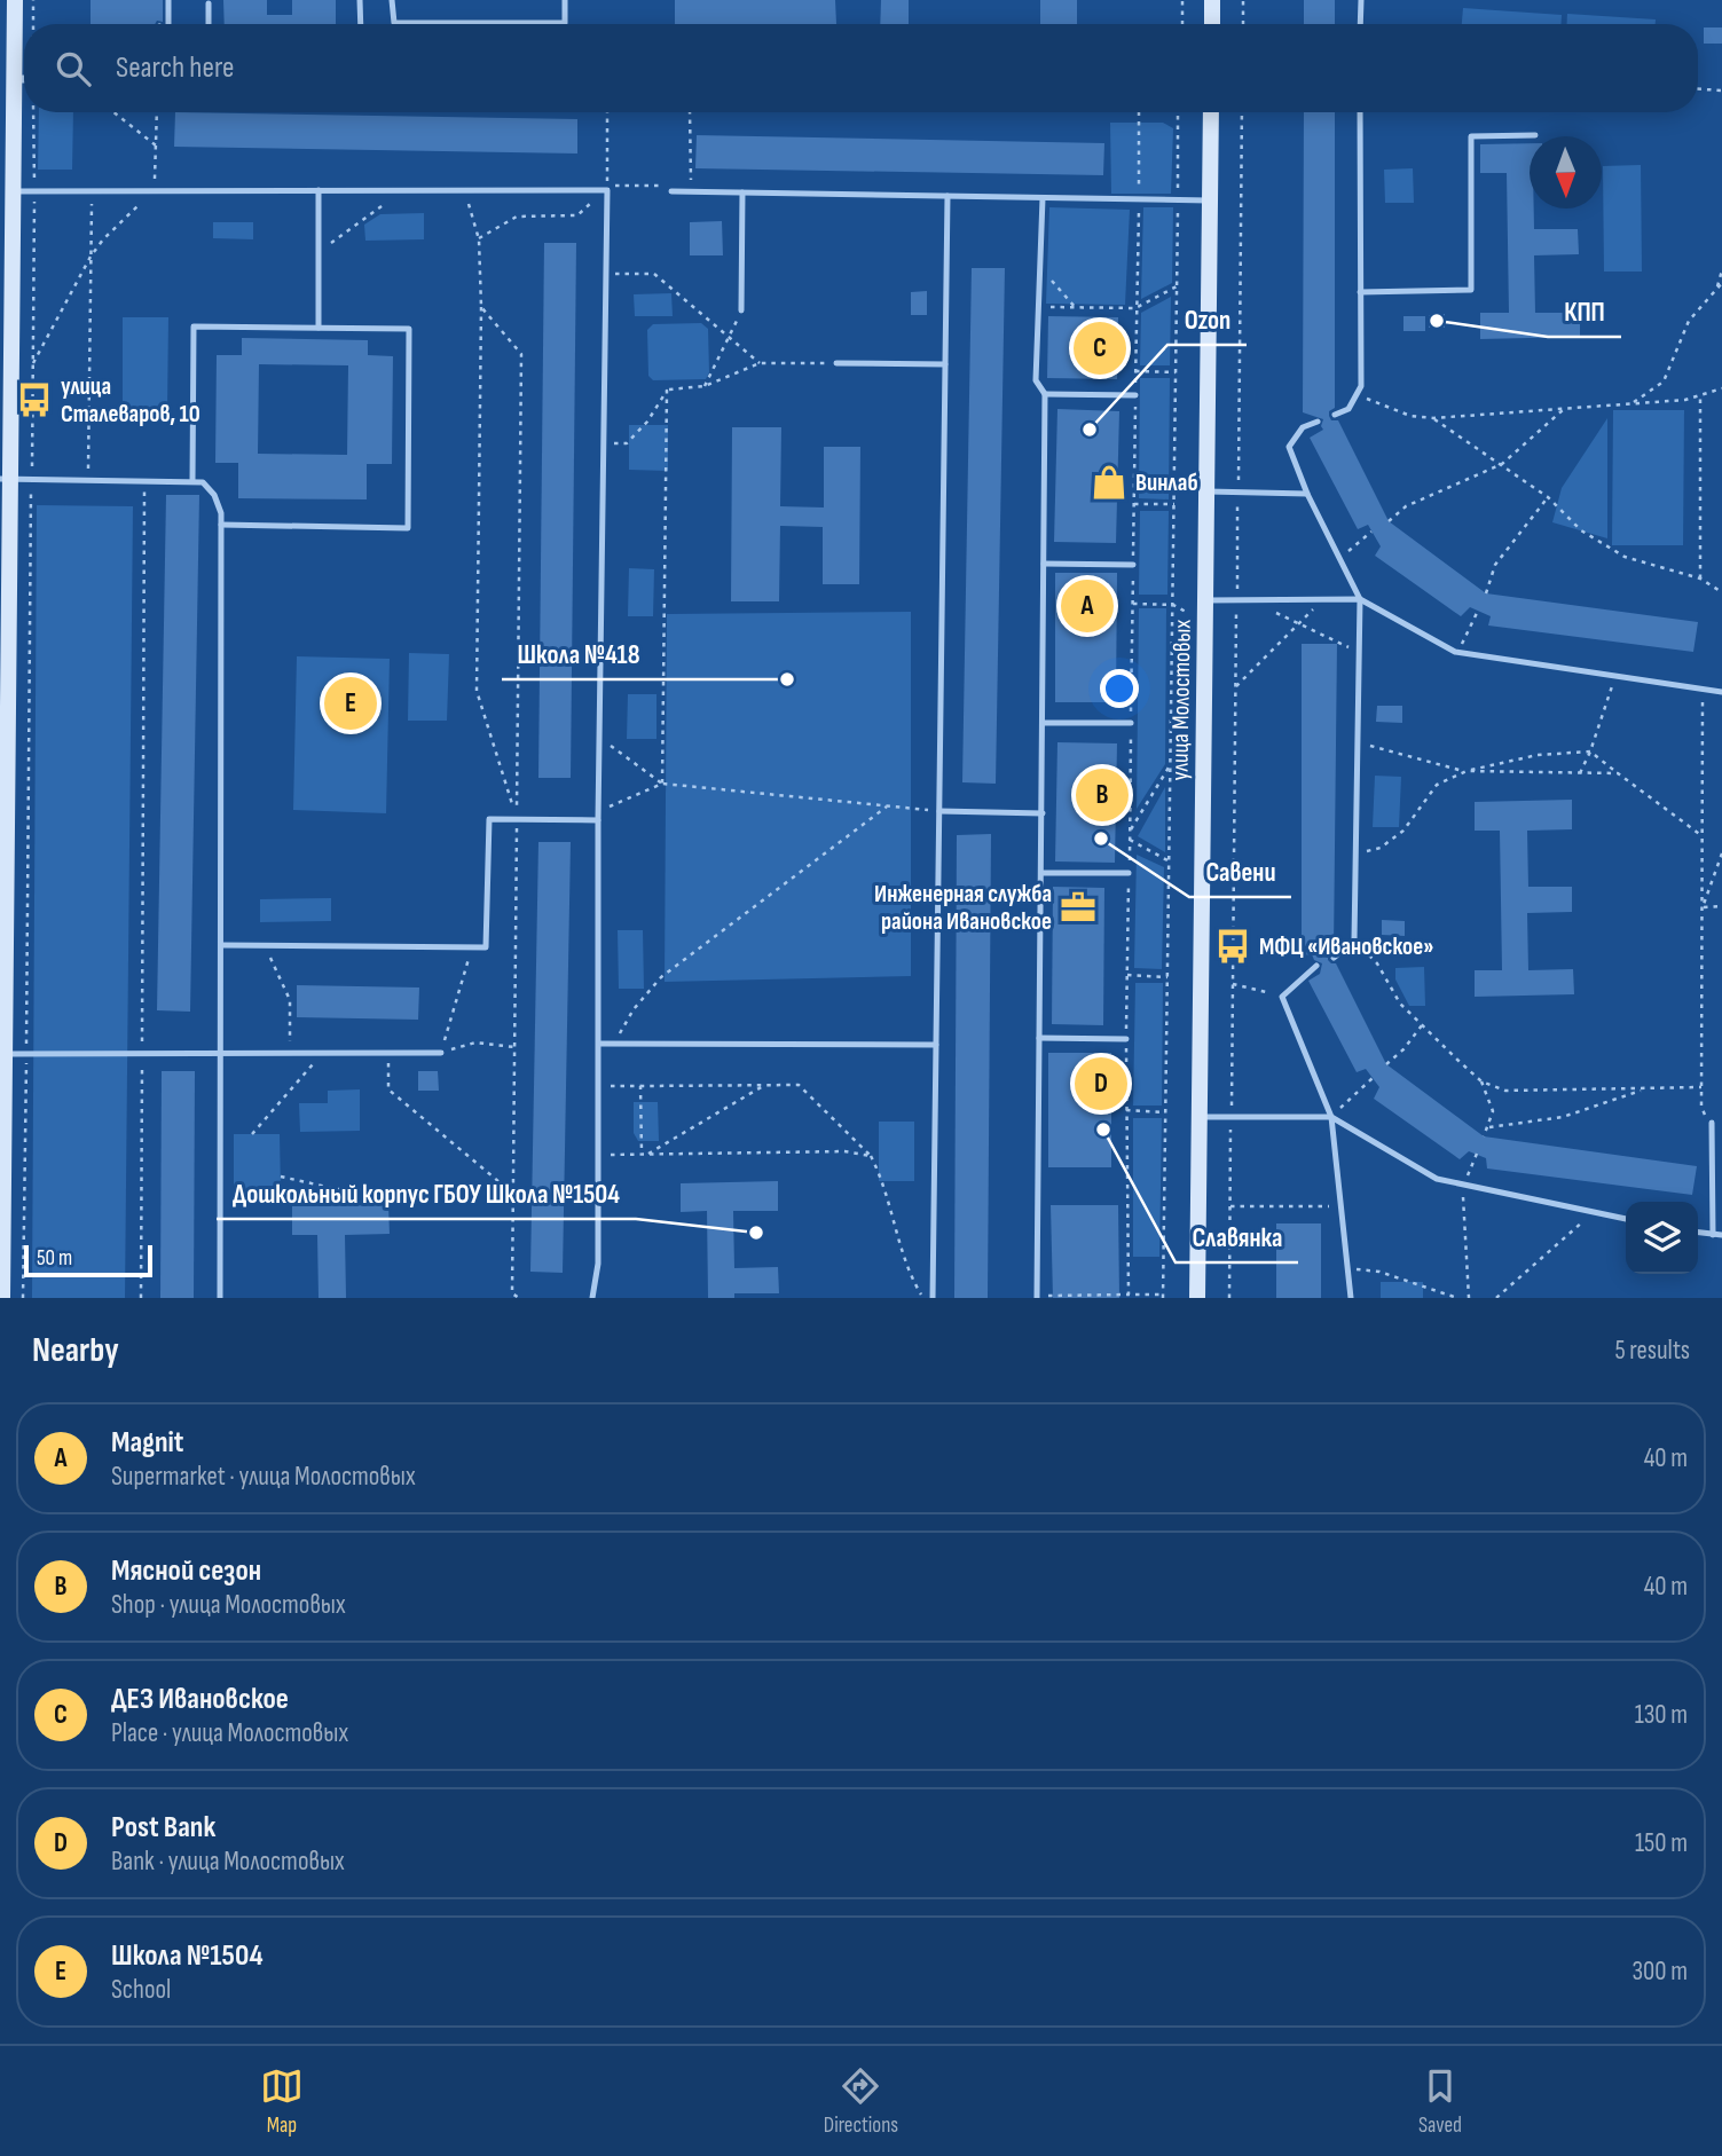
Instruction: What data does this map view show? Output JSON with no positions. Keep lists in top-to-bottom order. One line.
{"streets":{"main road":["улица Молостовых"]},"places":{"other":["КПП","Ozon","Школа №418","Савени","Славянка","Дошкольный корпус ГБОУ Школа №1504"],"bus stop":["улица Сталеваров, 10","МФЦ «Ивановское»"],"shop":["Винлаб"],"office":["Инженерная служба района Ивановское"]},"scale_bar":"50 m","north":"bottom","page":{"search":"Search here","pins":["C","A","E","B","D"],"scale":"50 m","heading":["Nearby","5 results"],"list":[{"mark":"A","name":"Magnit","note":"Supermarket · улица Молостовых","value":"40 m"},{"mark":"B","name":"Мясной сезон","note":"Shop · улица Молостовых","value":"40 m"},{"mark":"C","name":"ДЕЗ Ивановское","note":"Place · улица Молостовых","value":"130 m"},{"mark":"D","name":"Post Bank","note":"Bank · улица Молостовых","value":"150 m"},{"mark":"E","name":"Школа №1504","note":"School","value":"300 m"}],"nav":["Map","Directions","Saved"]}}
